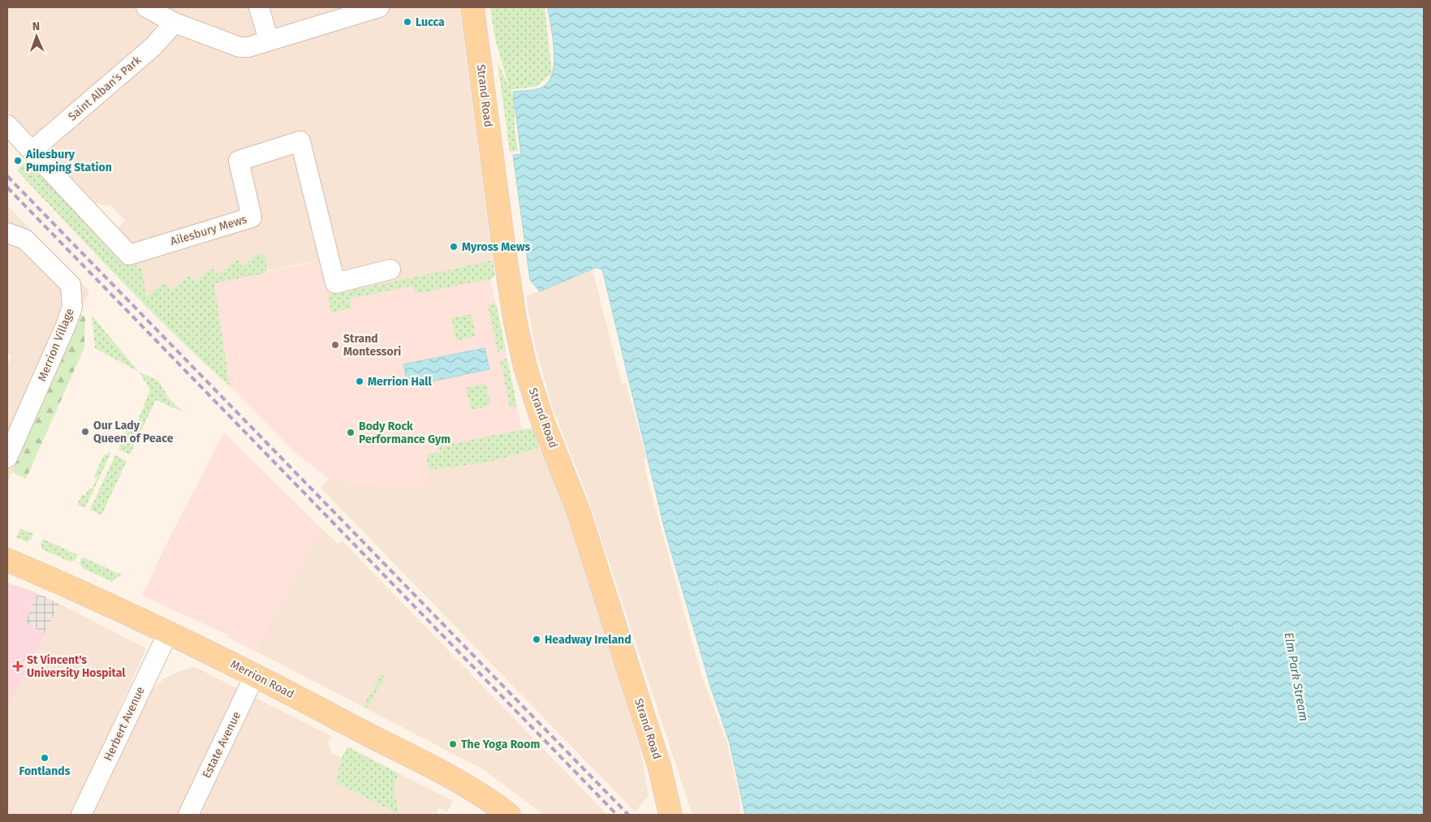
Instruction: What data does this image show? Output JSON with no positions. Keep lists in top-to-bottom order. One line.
{"streets":{"main road":["Strand Road","Merrion Road"],"street":["Saint Alban's Park","Ailesbury Mews","Merrion Village","Herbert Avenue","Estate Avenue"]},"crossings":[["Saint Alban's Park","Ailesbury Mews"],["Merrion Road","Herbert Avenue"],["Merrion Road","Estate Avenue"]],"water":["Elm Park Stream"],"places":{"other":["Lucca","Ailesbury Pumping Station","Myross Mews","Strand Montessori","Merrion Hall","Our Lady Queen of Peace","Body Rock Performance Gym","Headway Ireland","The Yoga Room","Fontlands"],"health":["St Vincent's University Hospital"]},"north":"top"}
